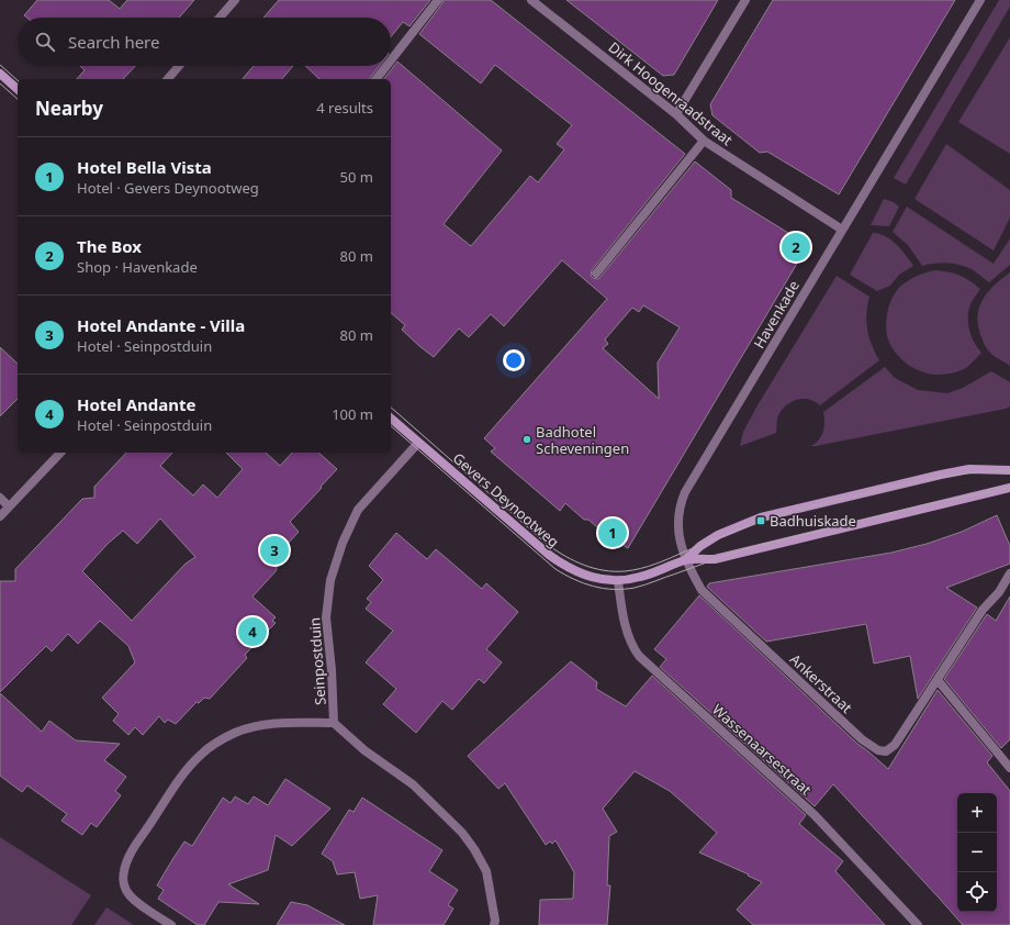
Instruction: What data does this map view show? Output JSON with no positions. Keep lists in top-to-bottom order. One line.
{"streets":{"main road":["Gevers Deynootweg"],"street":["Dirk Hoogenraadstraat","Havenkade","Seinpostduin","Ankerstraat","Wassenaarsestraat"]},"crossings":[["Dirk Hoogenraadstraat","Havenkade"],["Havenkade","Ankerstraat"],["Gevers Deynootweg","Seinpostduin"],["Gevers Deynootweg","Wassenaarsestraat"]],"places":{"other":["Badhotel Scheveningen"],"transit":["Badhuiskade"]},"page":{"search":"Search here","heading":["Nearby","4 results"],"list":[{"mark":"1","name":"Hotel Bella Vista","note":"Hotel · Gevers Deynootweg","value":"50 m"},{"mark":"2","name":"The Box","note":"Shop · Havenkade","value":"80 m"},{"mark":"3","name":"Hotel Andante - Villa","note":"Hotel · Seinpostduin","value":"80 m"},{"mark":"4","name":"Hotel Andante","note":"Hotel · Seinpostduin","value":"100 m"}],"pins":["2","1","3","4"],"map_buttons":["+","−"]}}
